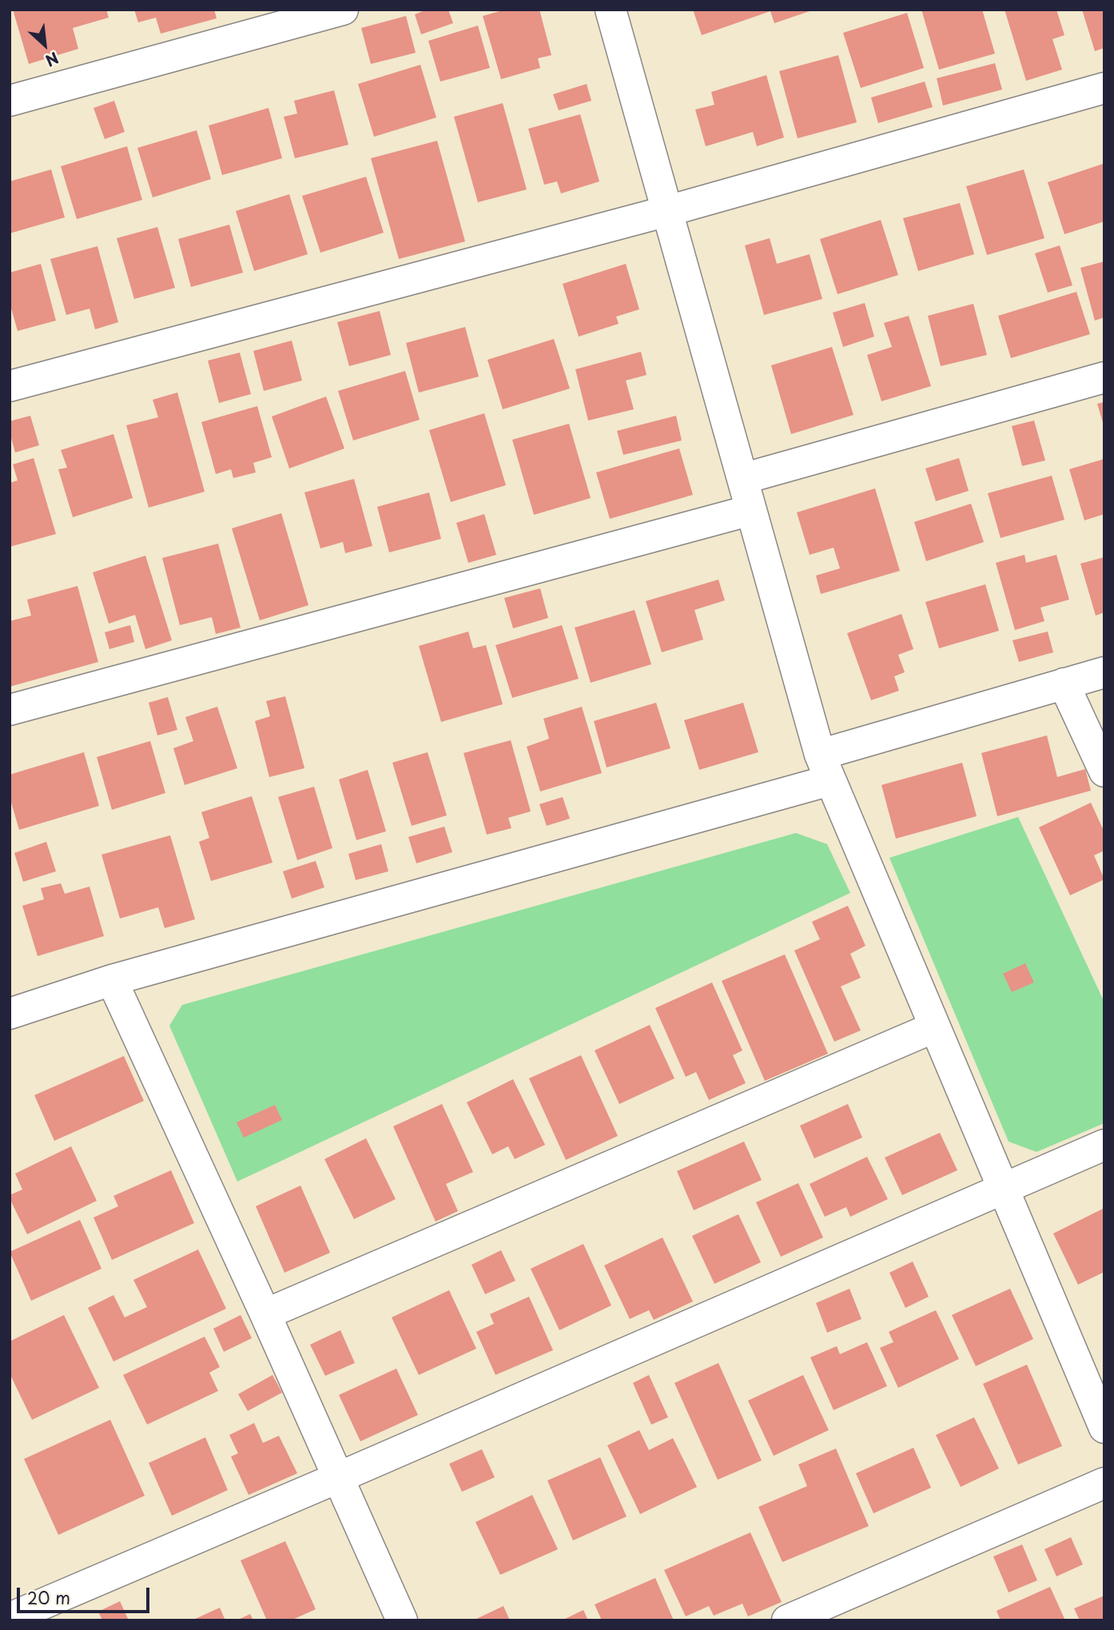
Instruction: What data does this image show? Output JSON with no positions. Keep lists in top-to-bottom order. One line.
{"scale_bar":"20 m","north":"bottom right"}
